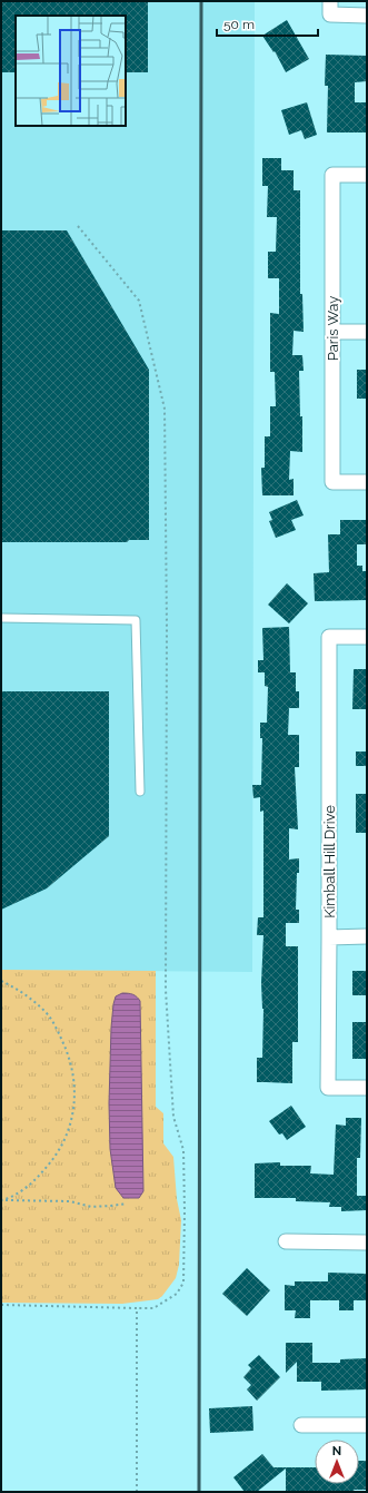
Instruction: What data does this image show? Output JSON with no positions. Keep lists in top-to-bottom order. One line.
{"streets":{"street":["Paris Way","Kimball Hill Drive"]},"scale_bar":"50 m","north":"top"}
